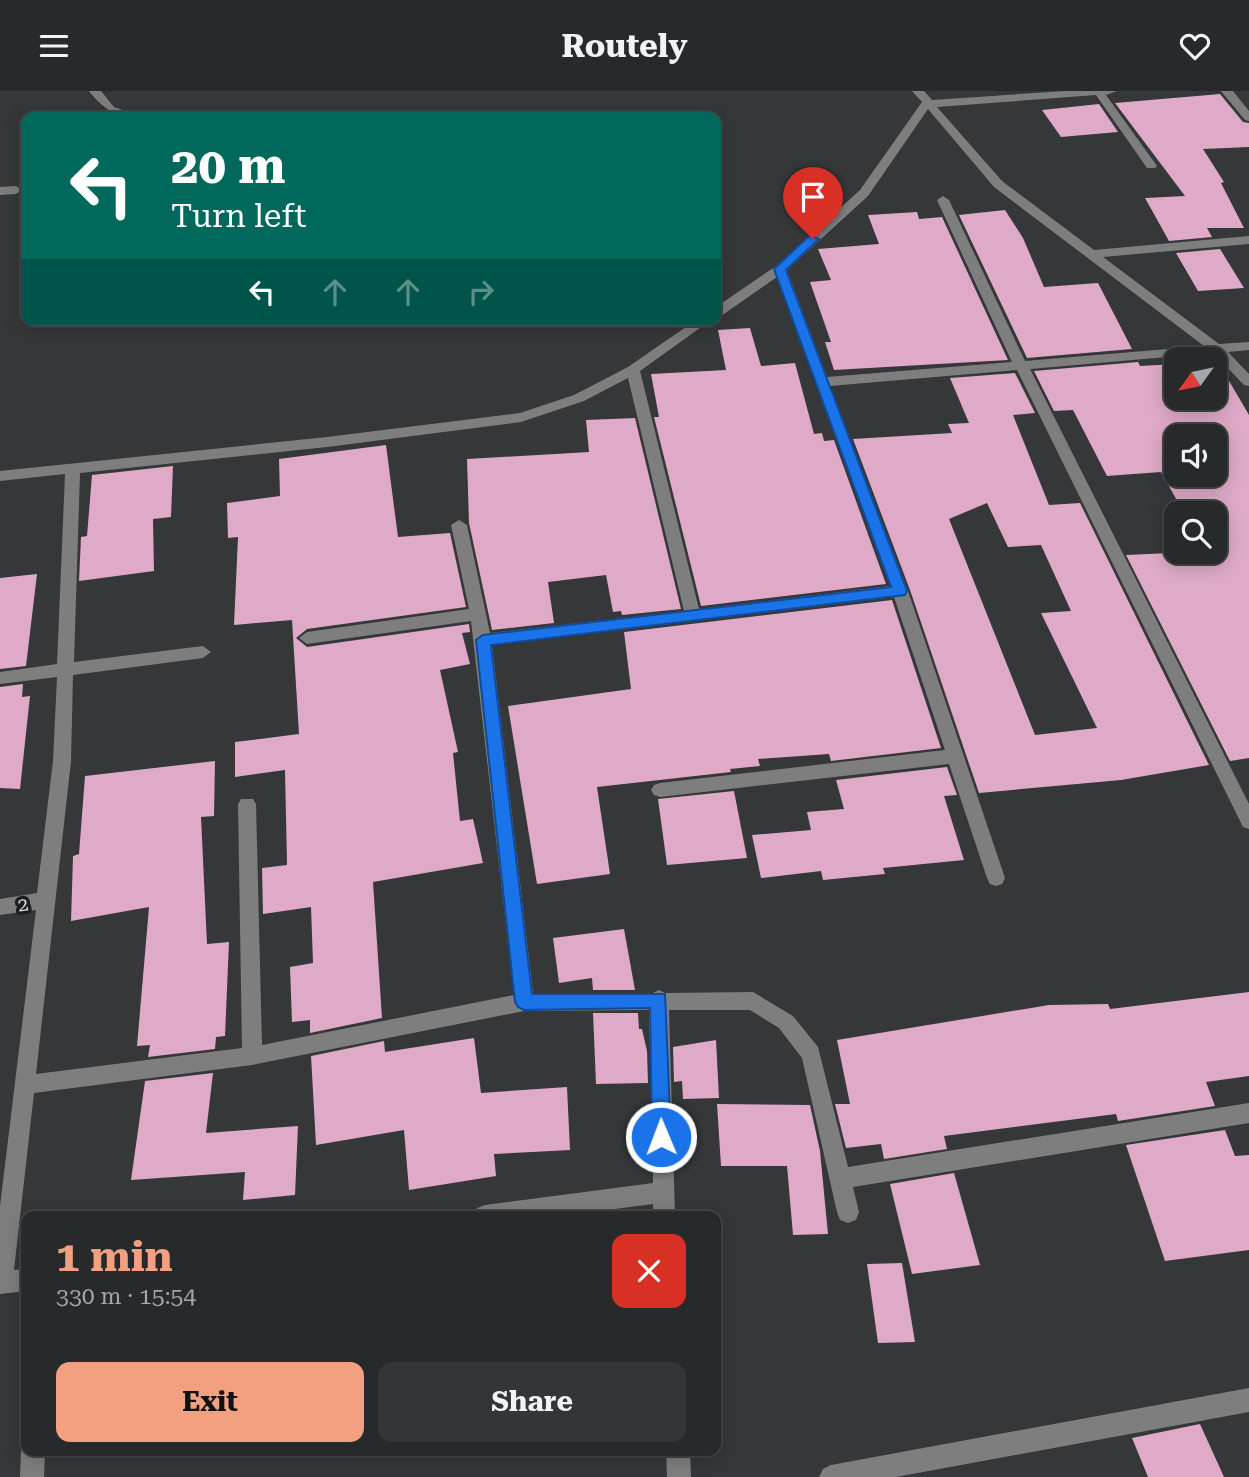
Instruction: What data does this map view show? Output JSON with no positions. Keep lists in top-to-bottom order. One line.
{"streets":{"street":["2"]},"north":"bottom left","page":{"header":"Routely","turn":["20 m","Turn left"],"heading":["1 min","330 m · 15:54"],"buttons":["Exit","Share"]}}
